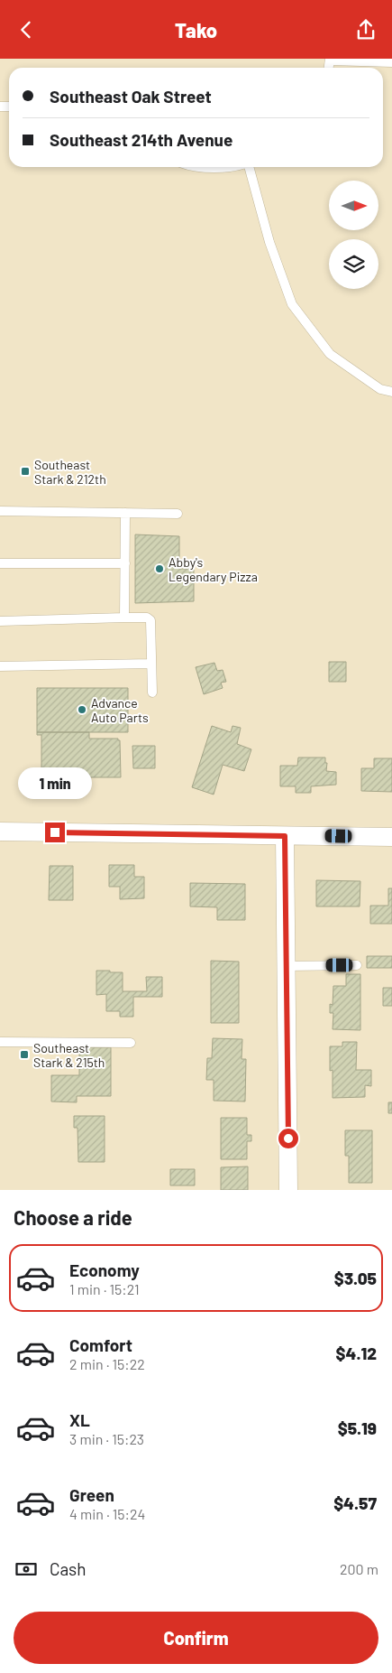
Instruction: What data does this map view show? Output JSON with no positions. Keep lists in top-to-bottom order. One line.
{"places":{"transit":["Southeast Stark & 212th","Southeast Stark & 215th"],"other":["Abby's Legendary Pizza","Advance Auto Parts"]},"north":"right","page":{"header":"Tako","banner":["Southeast Oak Street","Southeast 214th Avenue"],"bubble":"1 min","heading":"Choose a ride","list":[{"name":"Economy","note":"1 min · 15:21","value":"$3.05"},{"name":"Comfort","note":"2 min · 15:22","value":"$4.12"},{"name":"XL","note":"3 min · 15:23","value":"$5.19"},{"name":"Green","note":"4 min · 15:24","value":"$4.57"}],"pay":["Cash","200 m"],"buttons":"Confirm"}}
